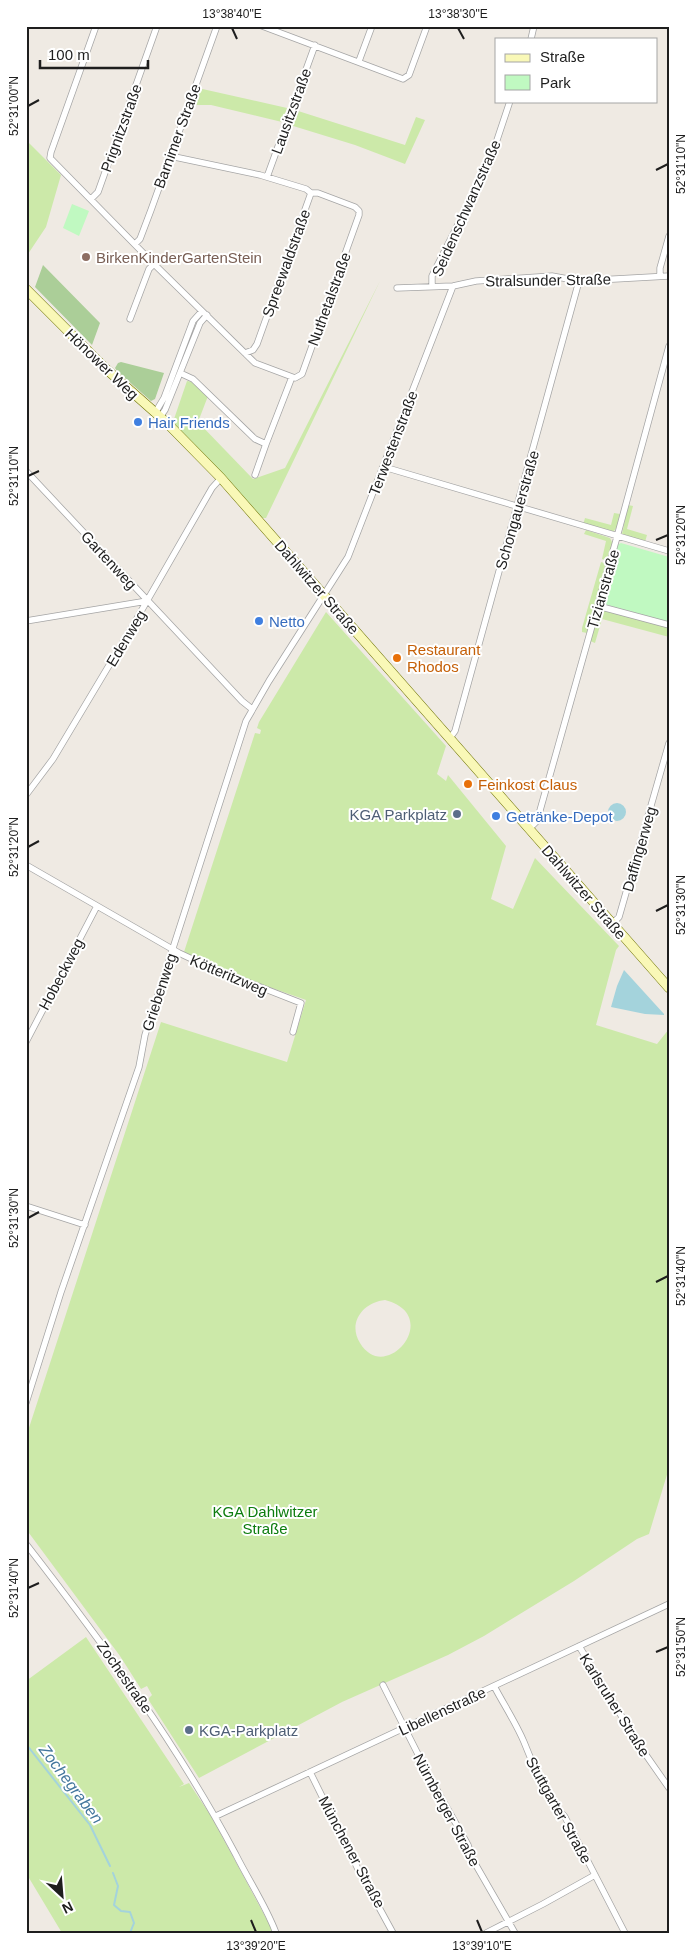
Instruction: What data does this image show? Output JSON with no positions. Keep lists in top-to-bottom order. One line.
{"streets":{"main road":["Hönower Weg","Dahlwitzer Straße"],"street":["Lausitzstraße","Prignitzstraße","Barnimer Straße","Seidenschwanzstraße","Spreewaldstraße","Stralsunder Straße","Nuthetalstraße","Terwestenstraße","Schongauerstraße","Gartenweg","Tizianstraße","Edenweg","Daffingerweg","Hobeckweg","Kötteritzweg","Griebenweg","Zochestraße","Karlsruher Straße","Libellenstraße","Nürnberger Straße","Stuttgarter Straße","Münchener Straße"]},"crossings":[["Lausitzstraße","Spreewaldstraße"],["Barnimer Straße","Spreewaldstraße"],["Seidenschwanzstraße","Stralsunder Straße"],["Spreewaldstraße","Nuthetalstraße"],["Stralsunder Straße","Terwestenstraße"],["Stralsunder Straße","Schongauerstraße"],["Hönower Weg","Dahlwitzer Straße"],["Hönower Weg","Edenweg"],["Terwestenstraße","Dahlwitzer Straße"],["Terwestenstraße","Griebenweg"],["Schongauerstraße","Dahlwitzer Straße"],["Gartenweg","Edenweg"],["Gartenweg","Griebenweg"],["Dahlwitzer Straße","Tizianstraße"],["Dahlwitzer Straße","Daffingerweg"],["Dahlwitzer Straße","Griebenweg"],["Hobeckweg","Kötteritzweg"],["Kötteritzweg","Griebenweg"],["Zochestraße","Libellenstraße"],["Karlsruher Straße","Libellenstraße"],["Libellenstraße","Nürnberger Straße"],["Libellenstraße","Stuttgarter Straße"],["Libellenstraße","Münchener Straße"]],"water":["Zochegraben"],"parks":["KGA Dahlwitzer Straße"],"places":["BirkenKinderGartenStein","Hair Friends","Netto","Restaurant Rhodos","Feinkost Claus","KGA Parkplatz","Getränke-Depot","KGA-Parkplatz"],"legend":["Straße","Park"],"scale_bar":"100 m","north":"bottom right","coordinates":["13°38'40\"E","13°38'30\"E","52°31'00\"N","52°31'10\"N","52°31'20\"N","52°31'30\"N","52°31'40\"N","52°31'50\"N","13°39'20\"E","13°39'10\"E"]}
